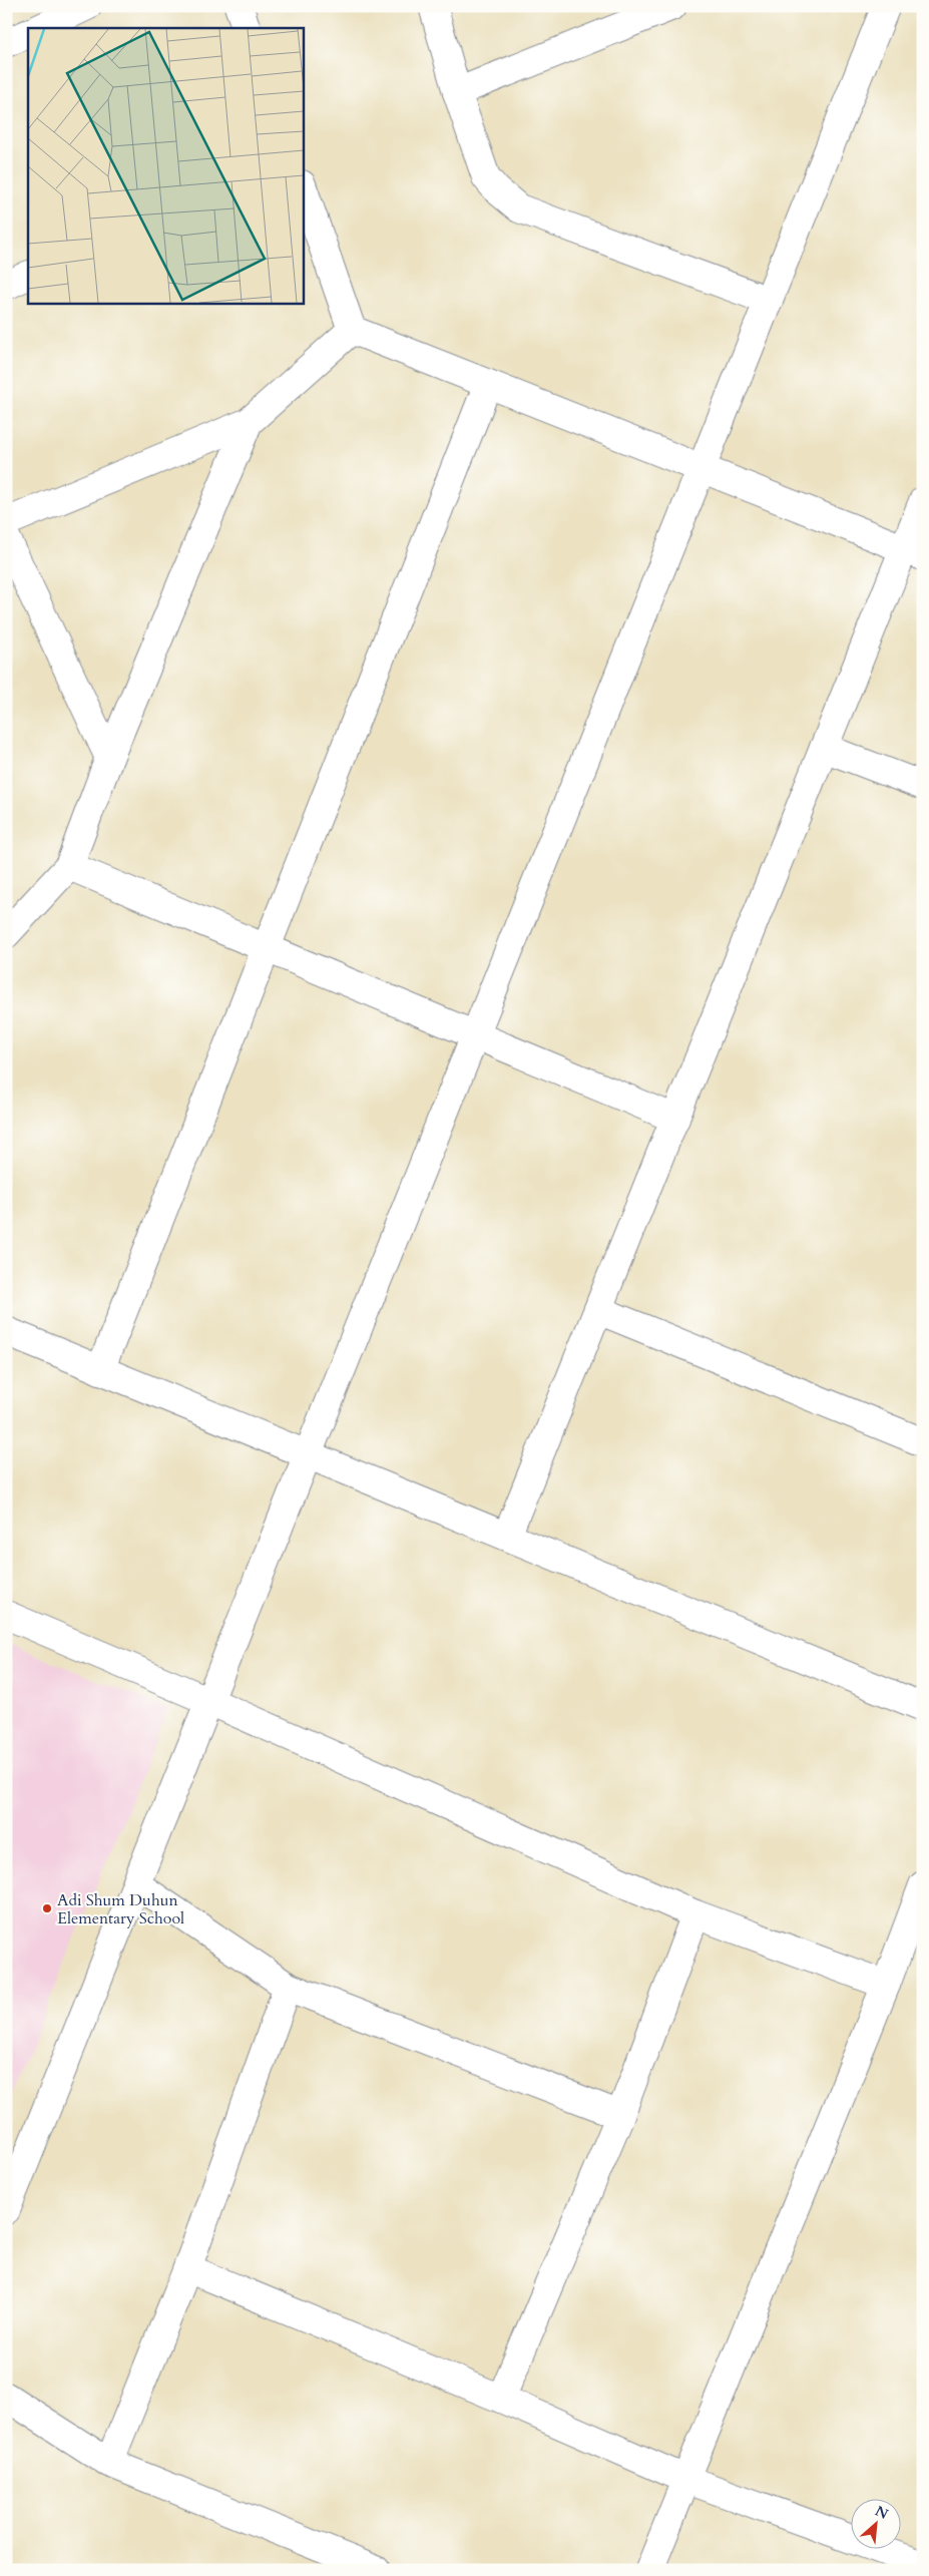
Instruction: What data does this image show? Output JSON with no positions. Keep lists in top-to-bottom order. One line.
{"places":["Adi Shum Duhun Elementary School"],"north":"top right"}
